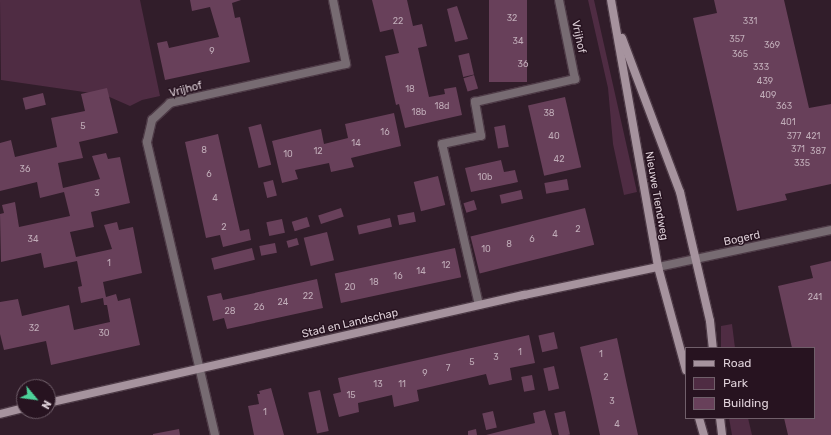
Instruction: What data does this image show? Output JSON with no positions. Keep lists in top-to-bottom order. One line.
{"streets":{"street":["Vrijhof","Nieuwe Tiendweg","Bogerd","Stad en Landschap"]},"crossings":[["Vrijhof","Stad en Landschap"],["Nieuwe Tiendweg","Bogerd"],["Nieuwe Tiendweg","Stad en Landschap"],["Bogerd","Stad en Landschap"]],"house_numbers":["32","22","331","357","34","369","9","365","36","333","439","18","409","18d","363","18b","38","401","5","16","40","377","421","14","371","8","12","387","10","42","335","36","6","10b","3","4","2","2","4","34","6","8","10","1","12","14","16","18","20","22","241","24","26","28","32","30","1","1","3","5","7","9","2","13","11","15","3","1","4"],"legend":["Road","Park","Building"],"north":"bottom right"}
